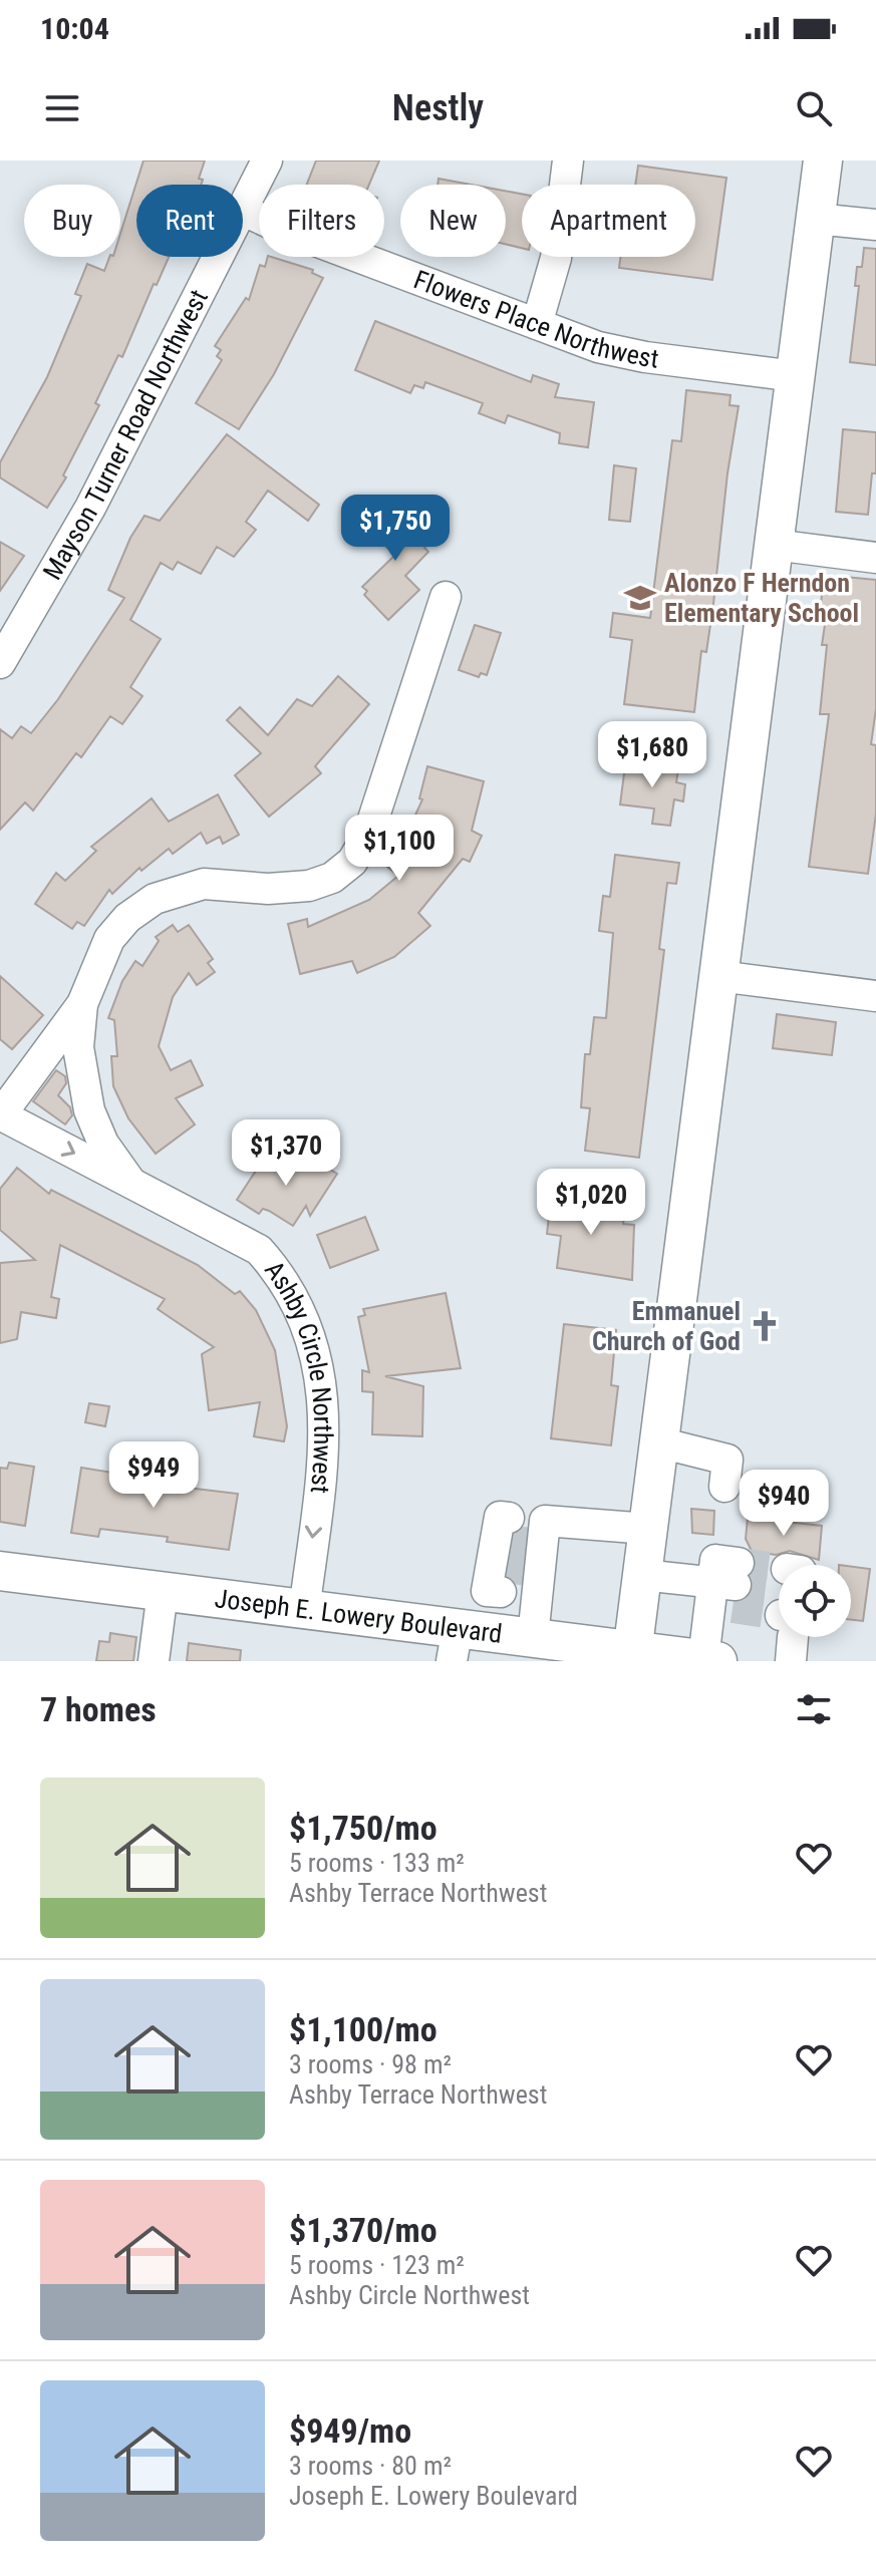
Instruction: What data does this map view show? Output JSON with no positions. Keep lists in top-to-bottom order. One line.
{"streets":{"main road":["Joseph E. Lowery Boulevard"],"street":["Flowers Place Northwest","Mayson Turner Road Northwest","Ashby Circle Northwest"]},"crossings":[["Ashby Circle Northwest","Joseph E. Lowery Boulevard"]],"one_way":["Ashby Circle Northwest"],"places":{"school or university":["Alonzo F Herndon Elementary School"],"church":["Emmanuel Church of God"]},"page":{"status":"10:04","header":"Nestly","chip":["Buy","Rent","Filters","New","Apartment"],"price":["$1,750","$1,680","$1,100","$1,370","$1,020","$949","$940"],"heading":"7 homes","list":[{"name":"$1,750/mo","note":"5 rooms · 133 m² · Ashby Terrace Northwest"},{"name":"$1,100/mo","note":"3 rooms · 98 m² · Ashby Terrace Northwest"},{"name":"$1,370/mo","note":"5 rooms · 123 m² · Ashby Circle Northwest"},{"name":"$949/mo","note":"3 rooms · 80 m² · Joseph E. Lowery Boulevard"}]}}
